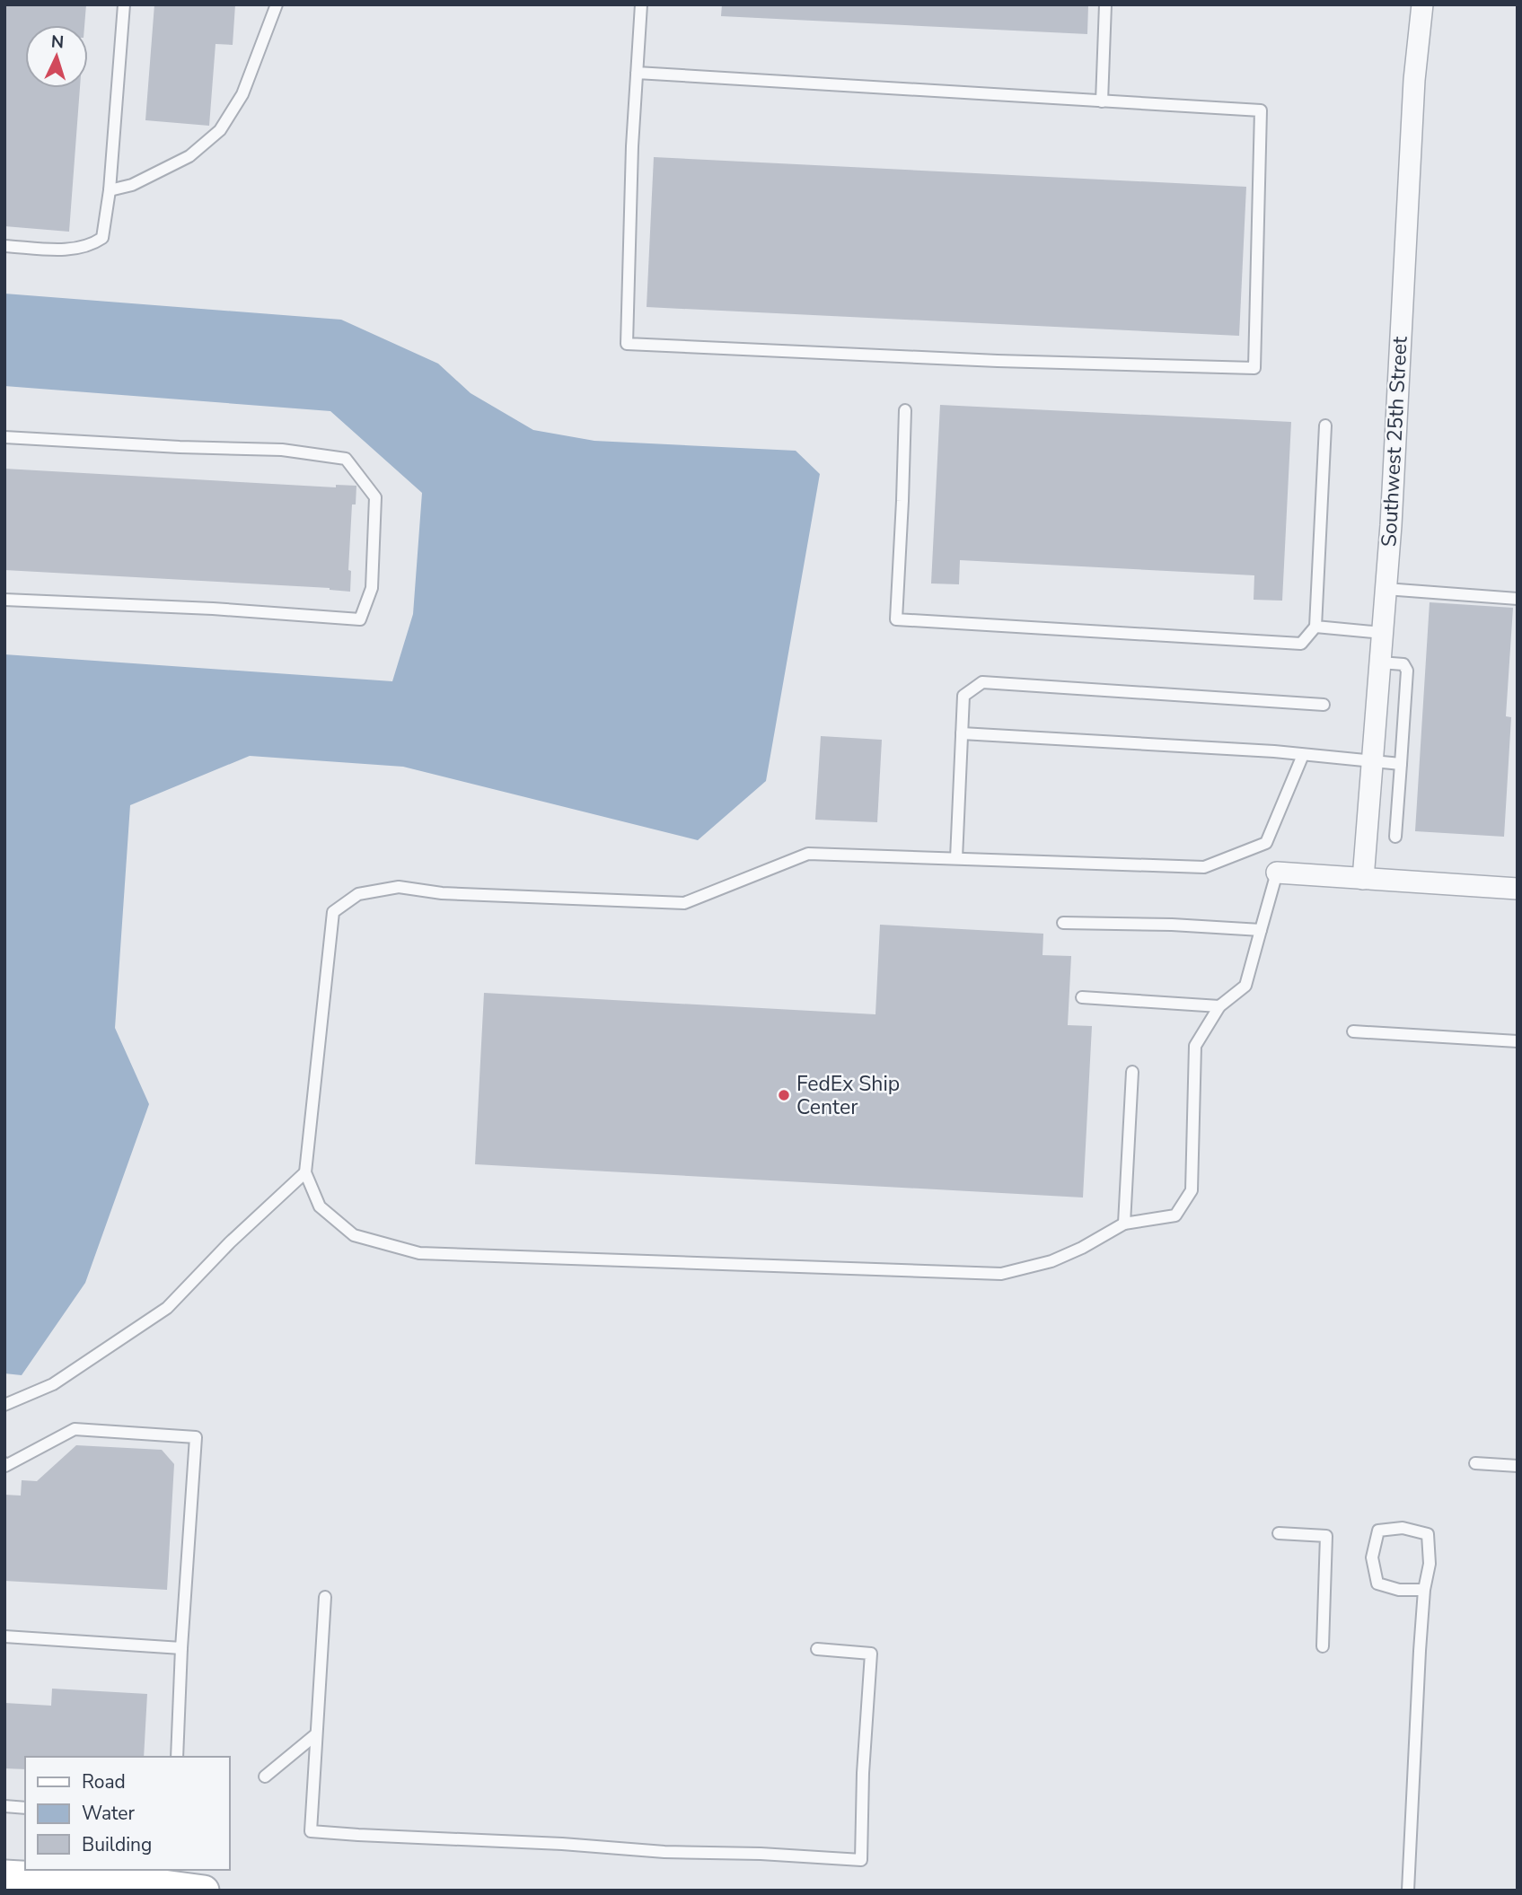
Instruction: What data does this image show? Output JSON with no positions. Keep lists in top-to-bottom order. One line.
{"streets":{"street":["Southwest 25th Street"]},"places":["FedEx Ship Center"],"legend":["Road","Water","Building"],"north":"top"}
